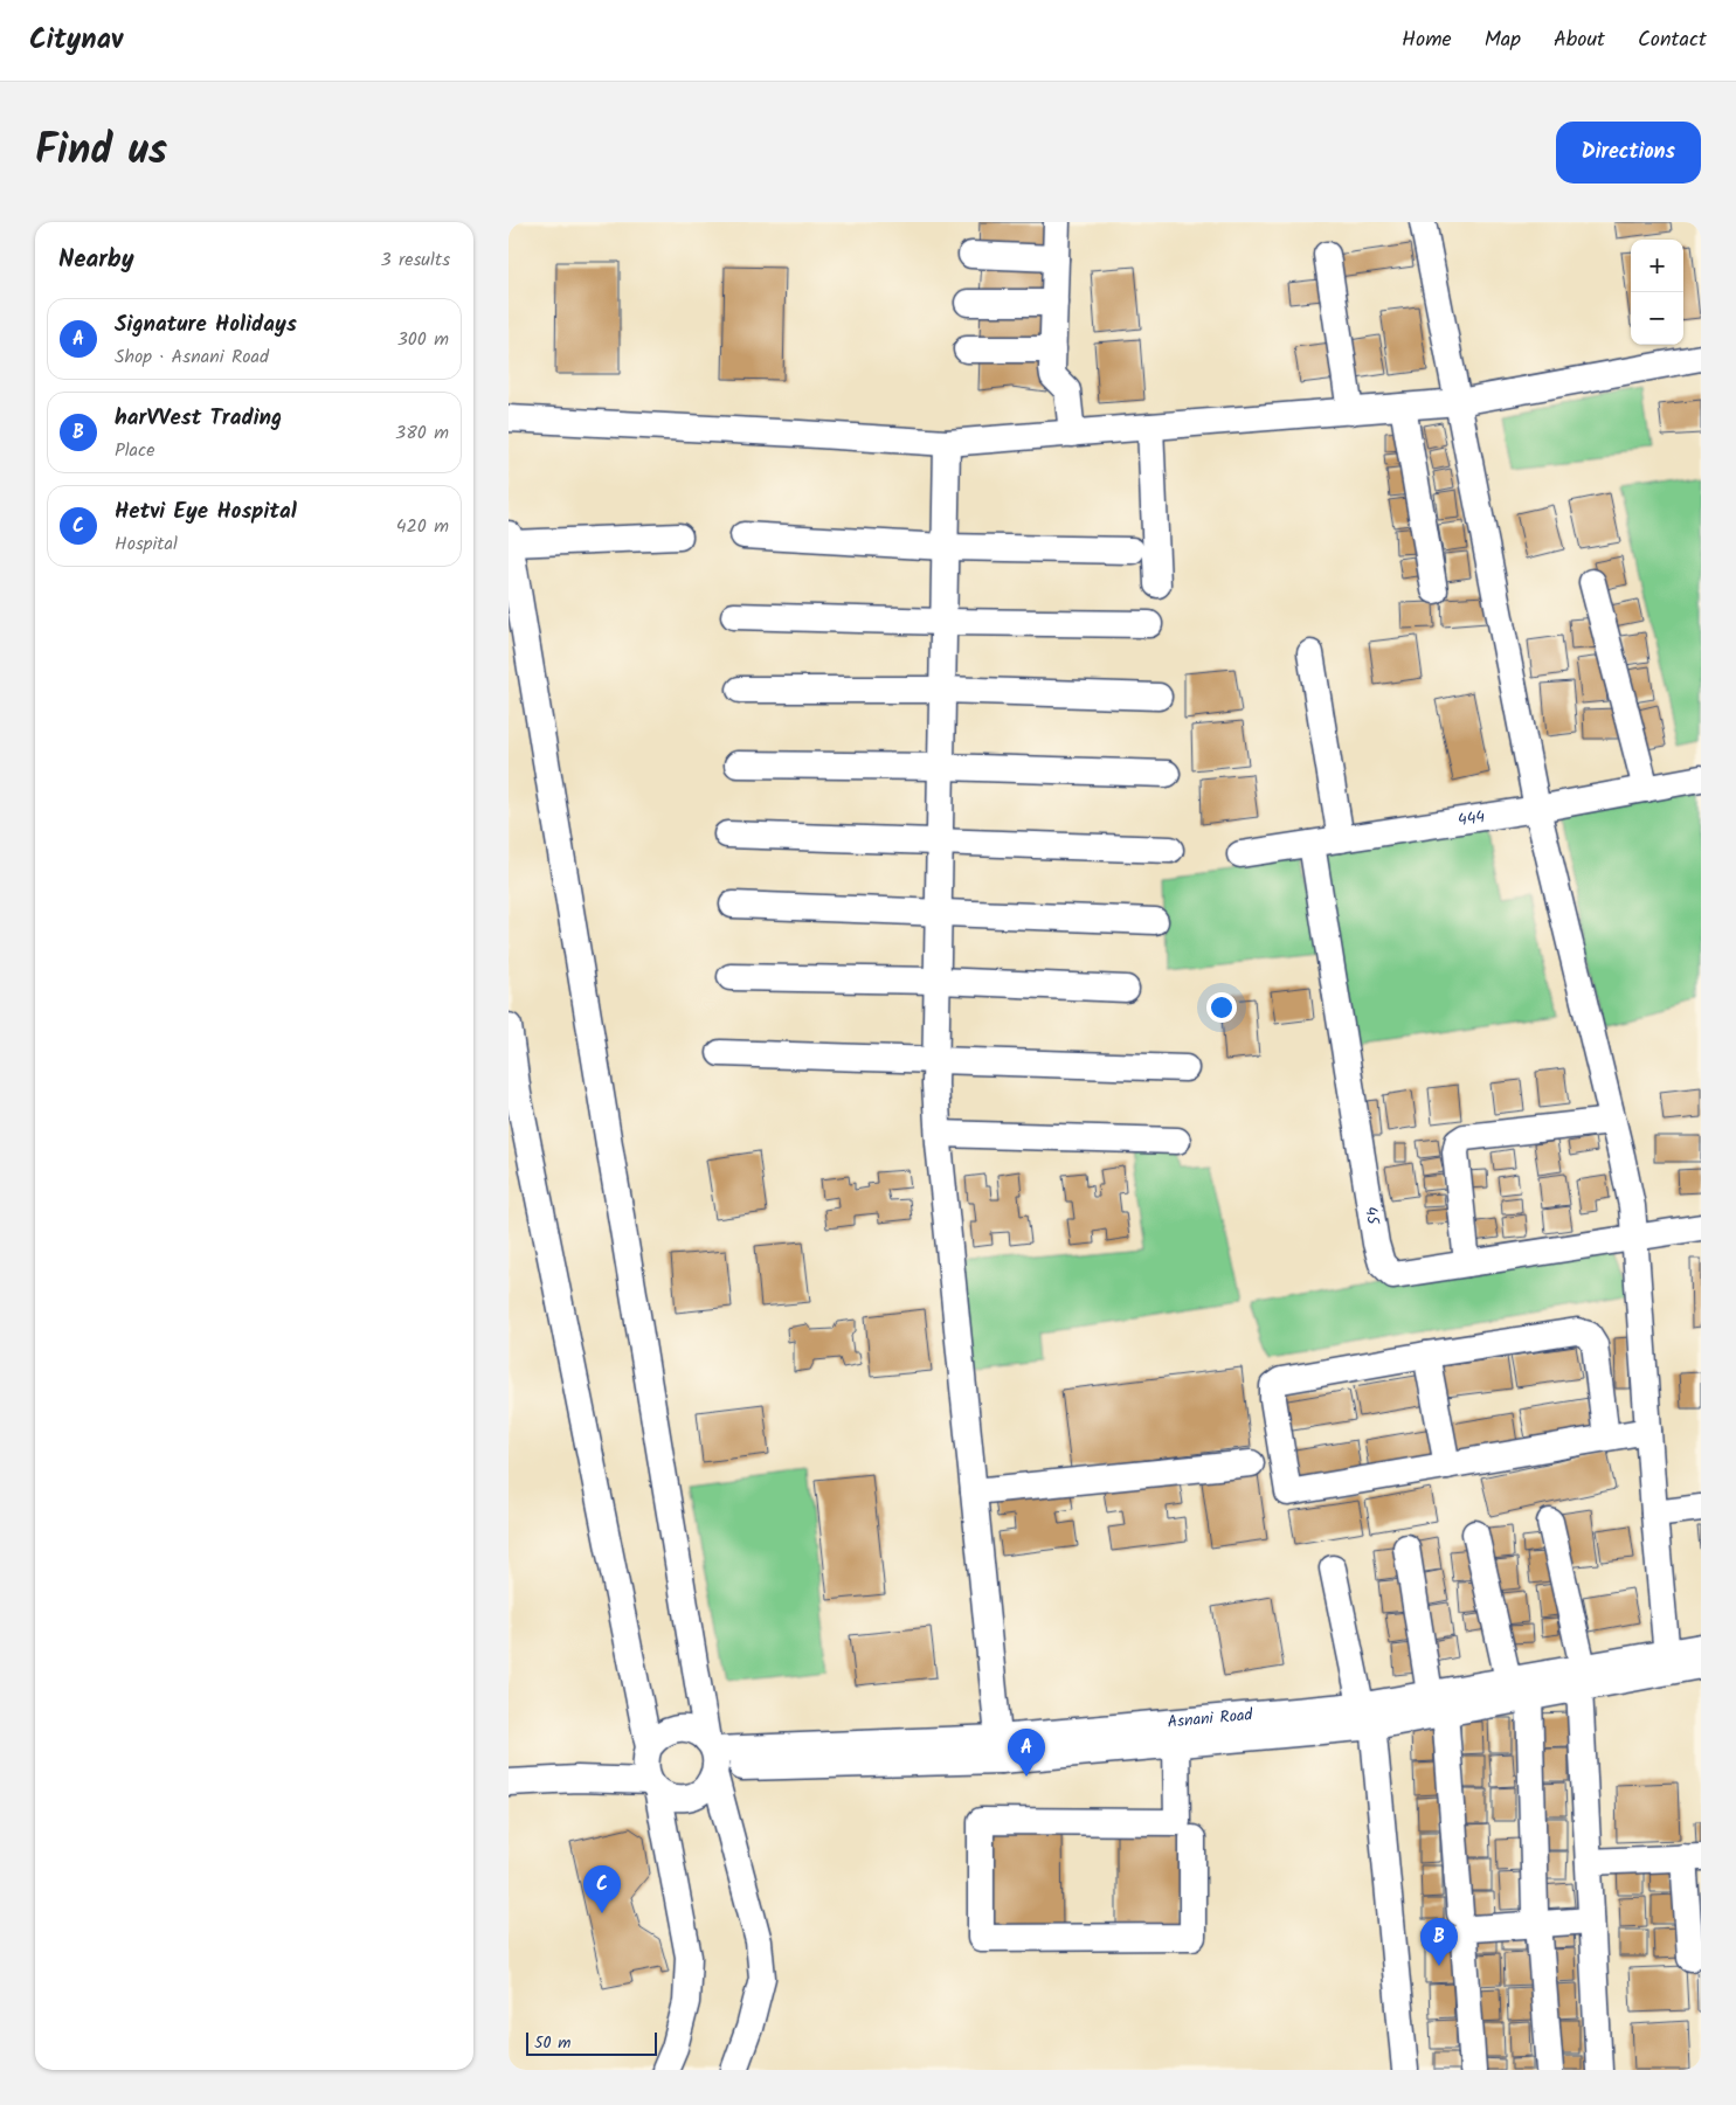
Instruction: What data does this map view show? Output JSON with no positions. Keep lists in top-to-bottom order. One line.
{"streets":{"street":["444","45","Asnani Road"]},"crossings":[["444","45"]],"scale_bar":"50 m","page":{"header":"Citynav","nav":["Home","Map","About","Contact"],"title":"Find us","buttons":"Directions","heading":["Nearby","3 results"],"map_buttons":["+","−"],"list":[{"mark":"A","name":"Signature Holidays","note":"Shop · Asnani Road","value":"300 m"},{"mark":"B","name":"harVVest Trading","note":"Place","value":"380 m"},{"mark":"C","name":"Hetvi Eye Hospital","note":"Hospital","value":"420 m"}],"pins":["A","C","B"],"scale":"50 m"}}
